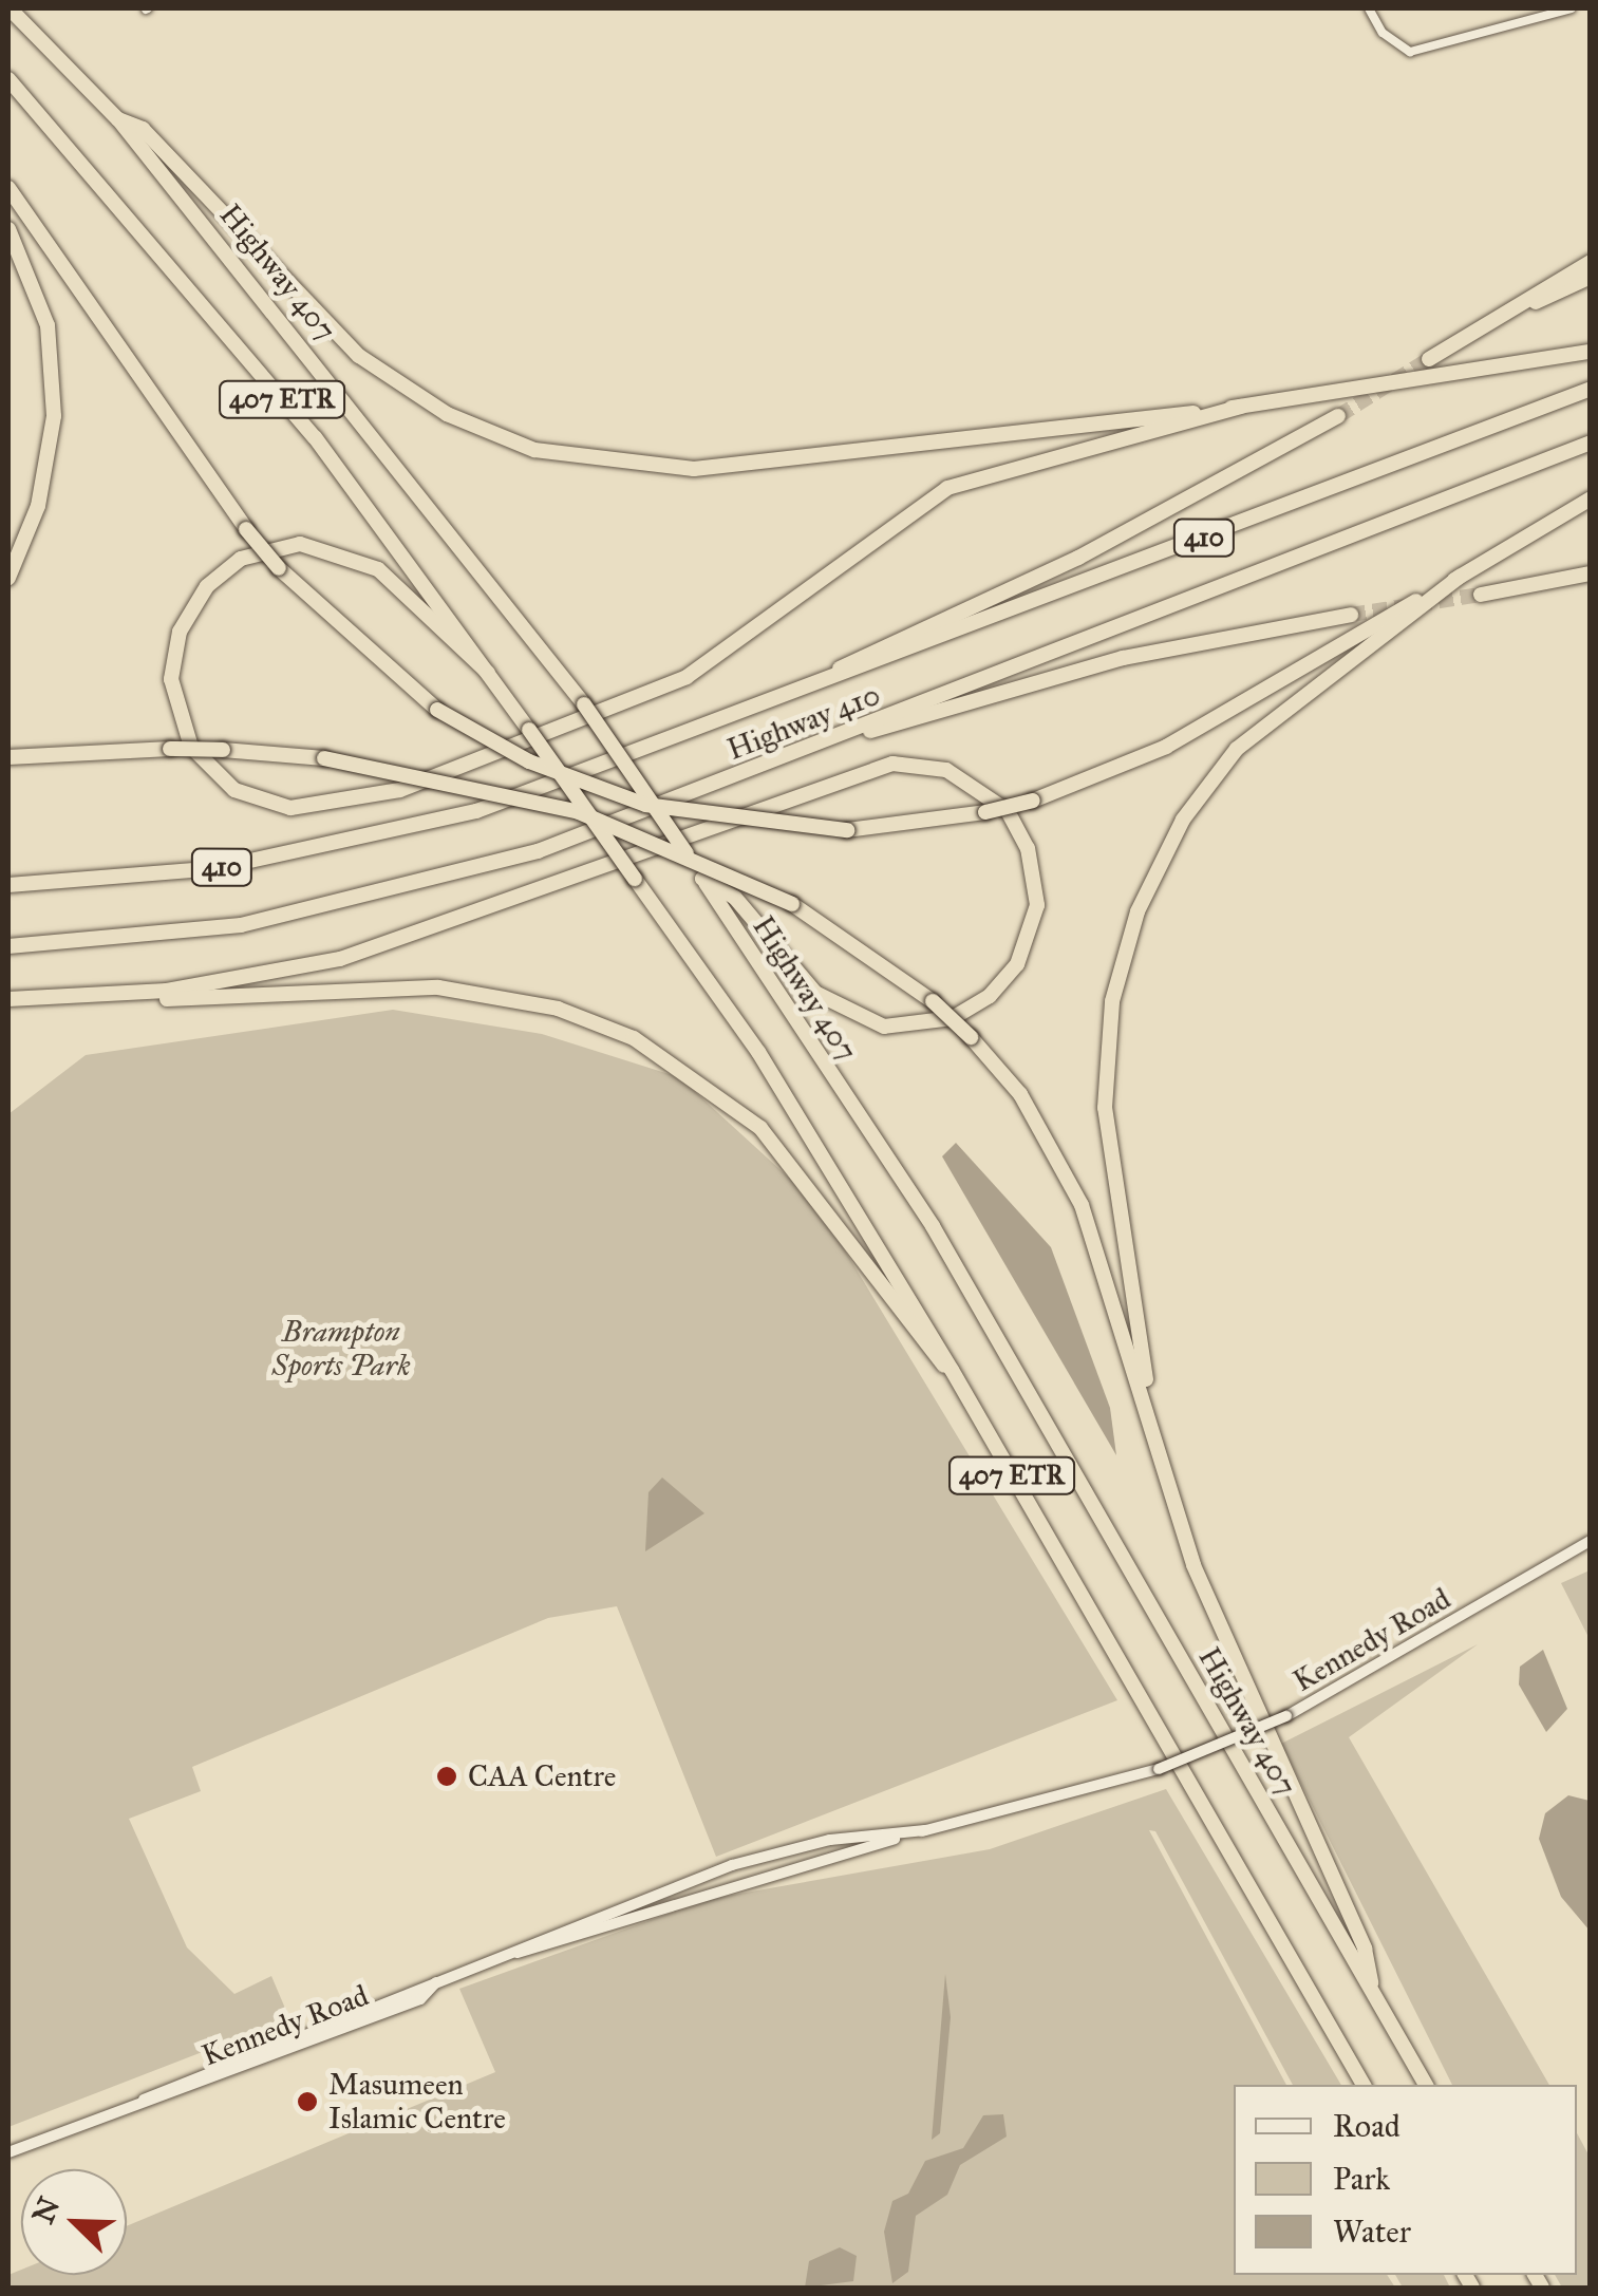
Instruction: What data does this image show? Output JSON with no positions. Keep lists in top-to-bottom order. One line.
{"streets":{"highway":["Highway 407","407 ETR","410","Highway 410"],"main road":["Kennedy Road"]},"parks":["Brampton Sports Park"],"places":["CAA Centre","Masumeen Islamic Centre"],"legend":["Road","Park","Water"],"north":"top left"}
